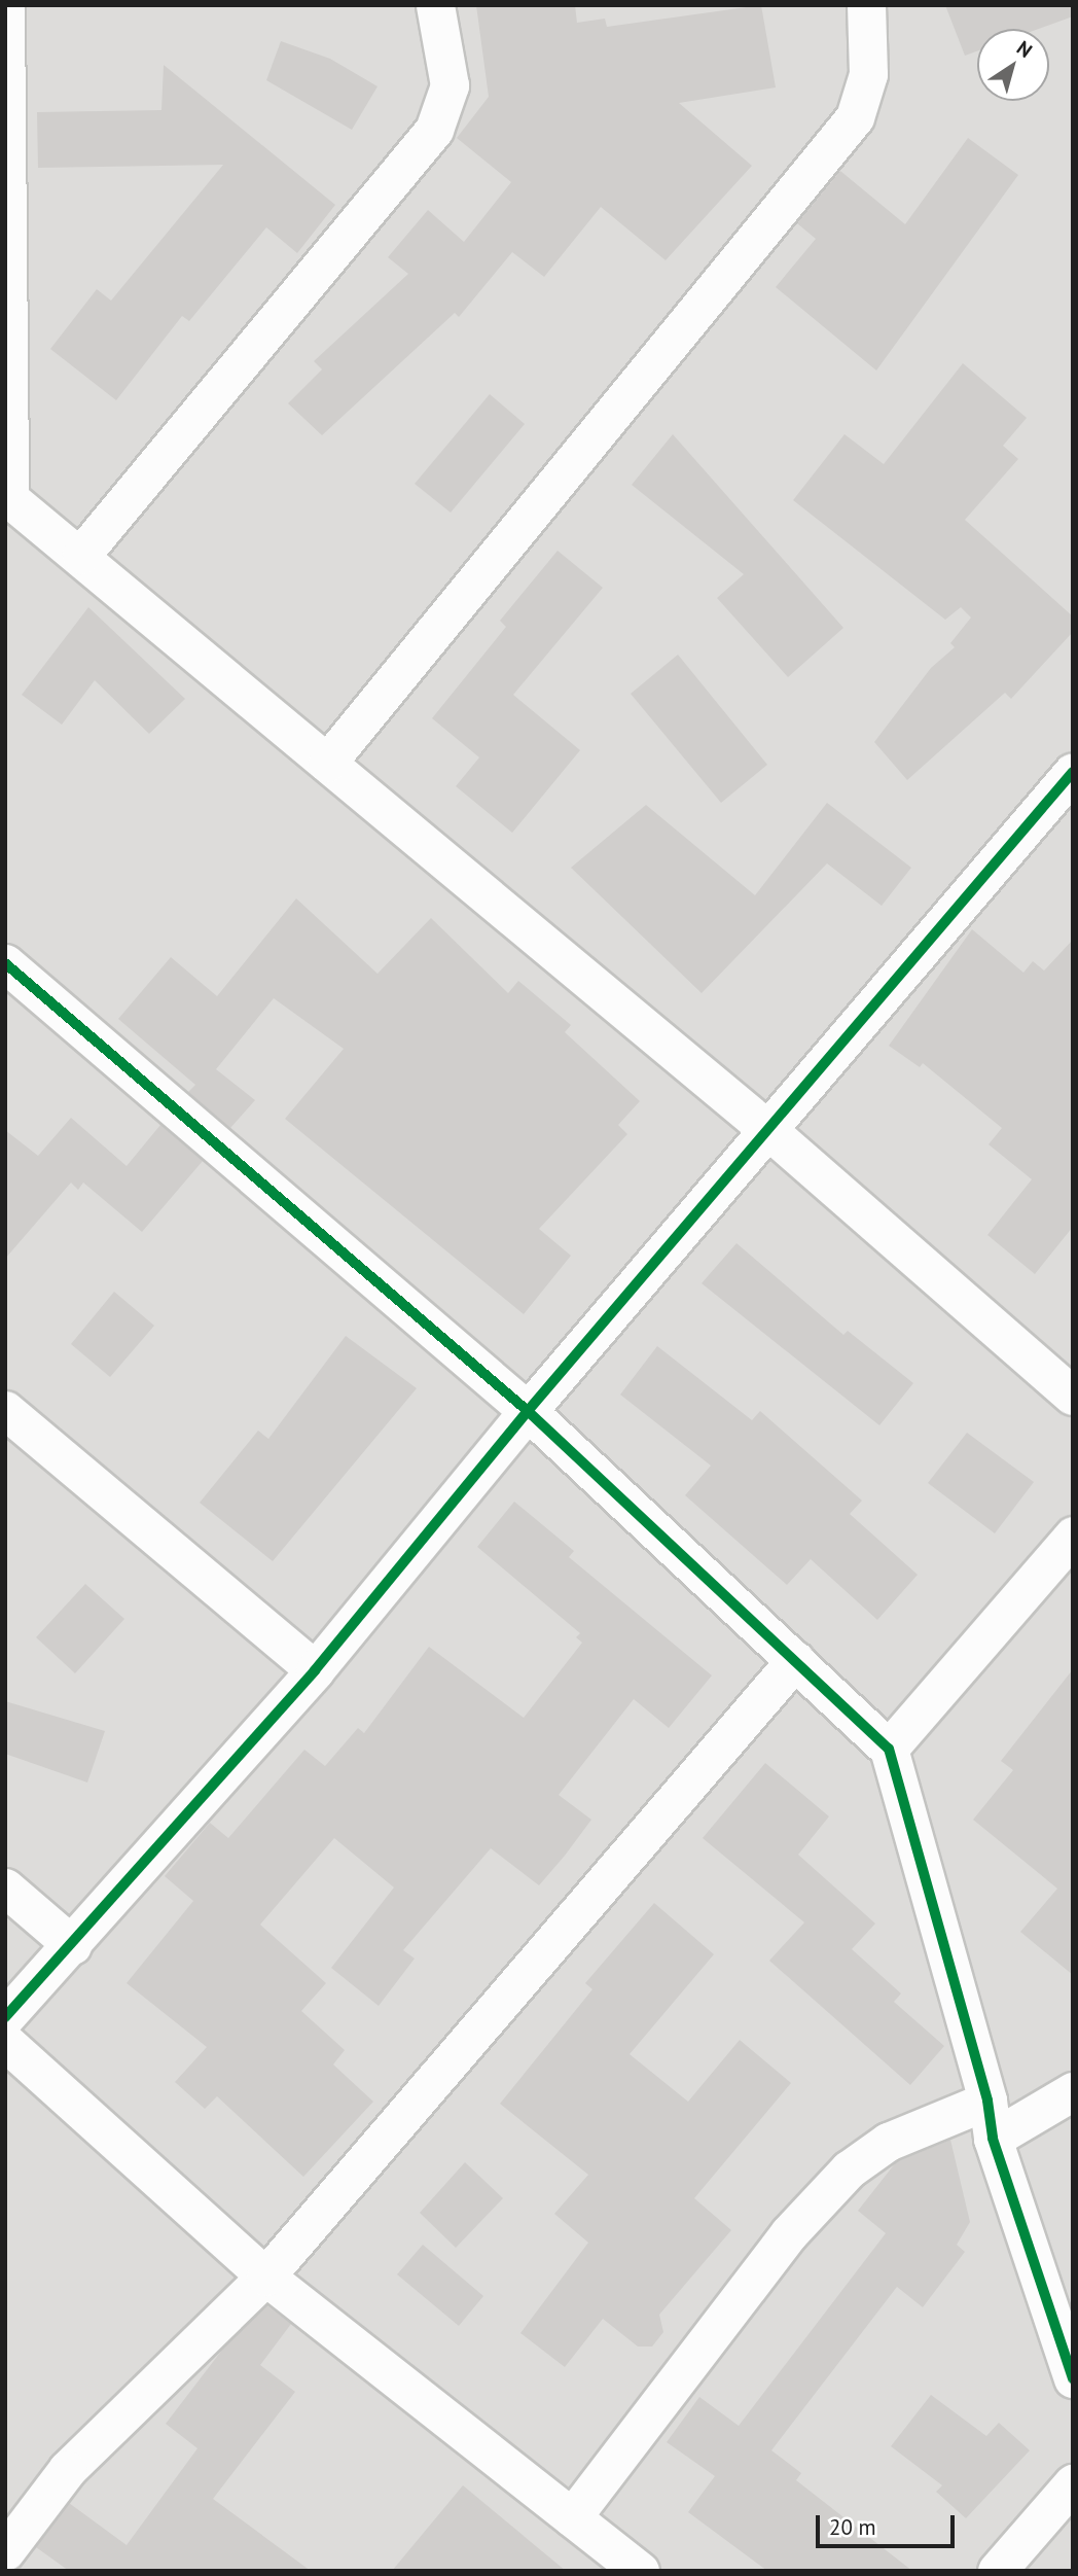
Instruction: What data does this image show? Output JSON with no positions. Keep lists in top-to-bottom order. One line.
{"scale_bar":"20 m","north":"top right"}
